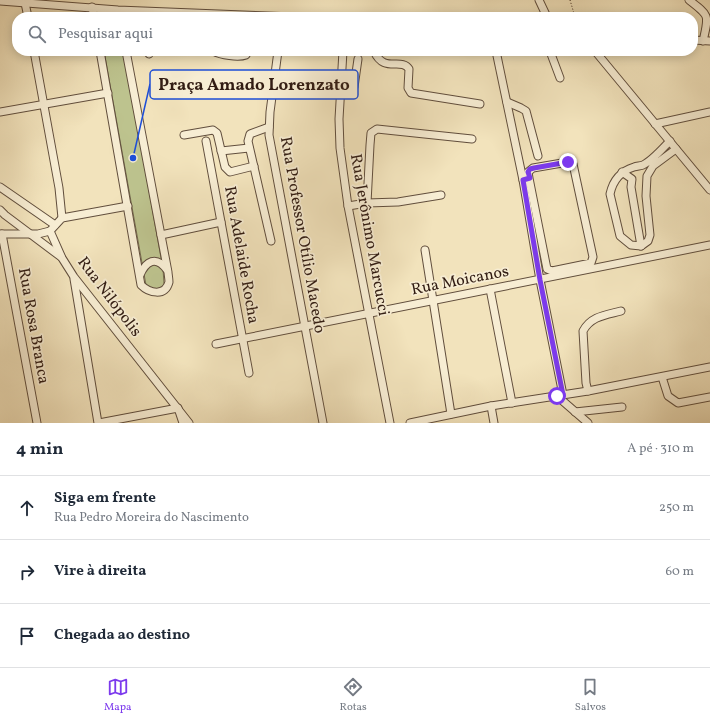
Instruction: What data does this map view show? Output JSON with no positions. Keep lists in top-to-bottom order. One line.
{"streets":{"street":["Rua Professor Otílio Macedo","Rua Jerônimo Marcucci","Rua Adelaide Rocha","Rua Moicanos","Rua Nilópolis","Rua Rosa Branca"]},"crossings":[["Rua Professor Otílio Macedo","Rua Moicanos"],["Rua Jerônimo Marcucci","Rua Moicanos"],["Rua Adelaide Rocha","Rua Moicanos"]],"places":["Praça Amado Lorenzato"],"page":{"search":"Pesquisar aqui","heading":["4 min","A pé · 310 m"],"list":[["Siga em frente","Rua Pedro Moreira do Nascimento","250 m"],["Vire à direita","60 m"],"Chegada ao destino"],"nav":["Mapa","Rotas","Salvos"]}}
